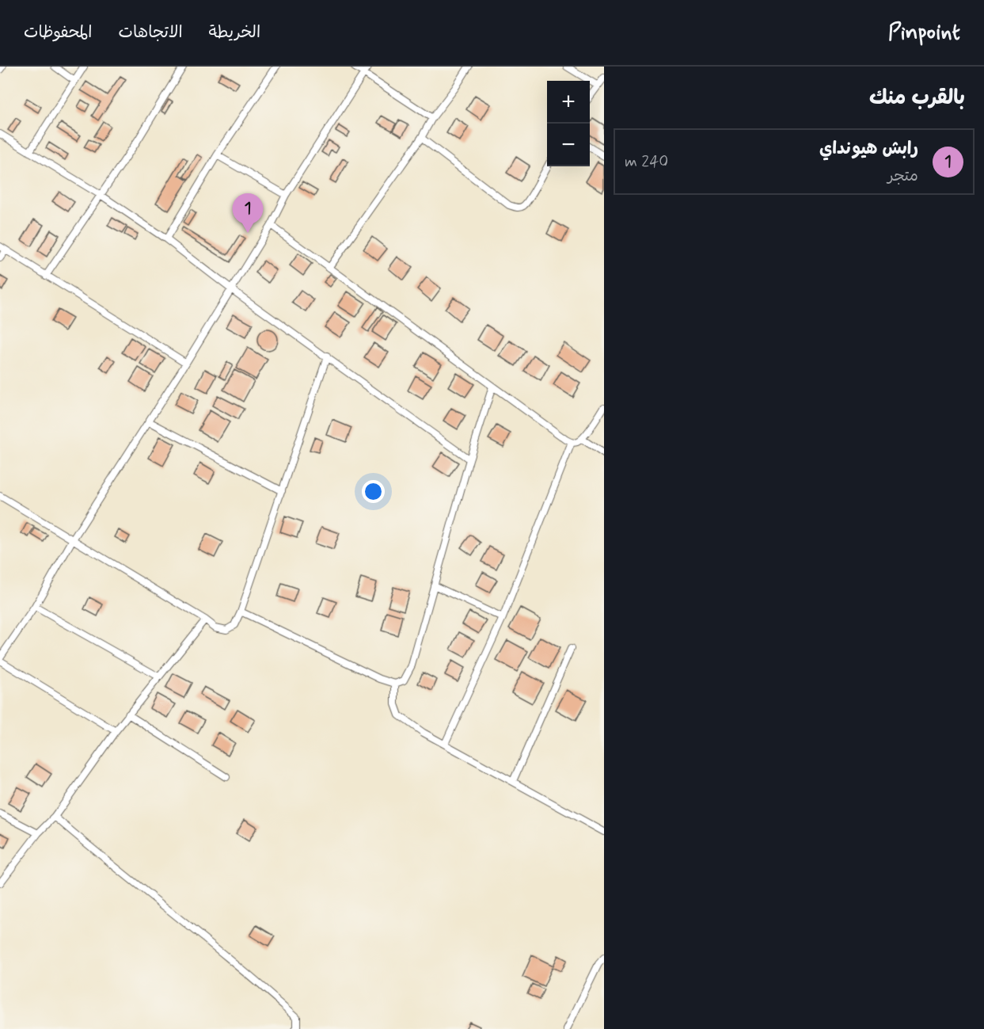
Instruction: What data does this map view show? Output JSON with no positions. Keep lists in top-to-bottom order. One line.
{"page":{"header":"Pinpoint","nav":["الخريطة","الاتجاهات","المحفوظات"],"heading":"بالقرب منك","map_buttons":["+","−"],"list":[{"mark":"1","name":"رابش هيونداي","note":"متجر","value":"240 m"}],"pins":"1"}}
